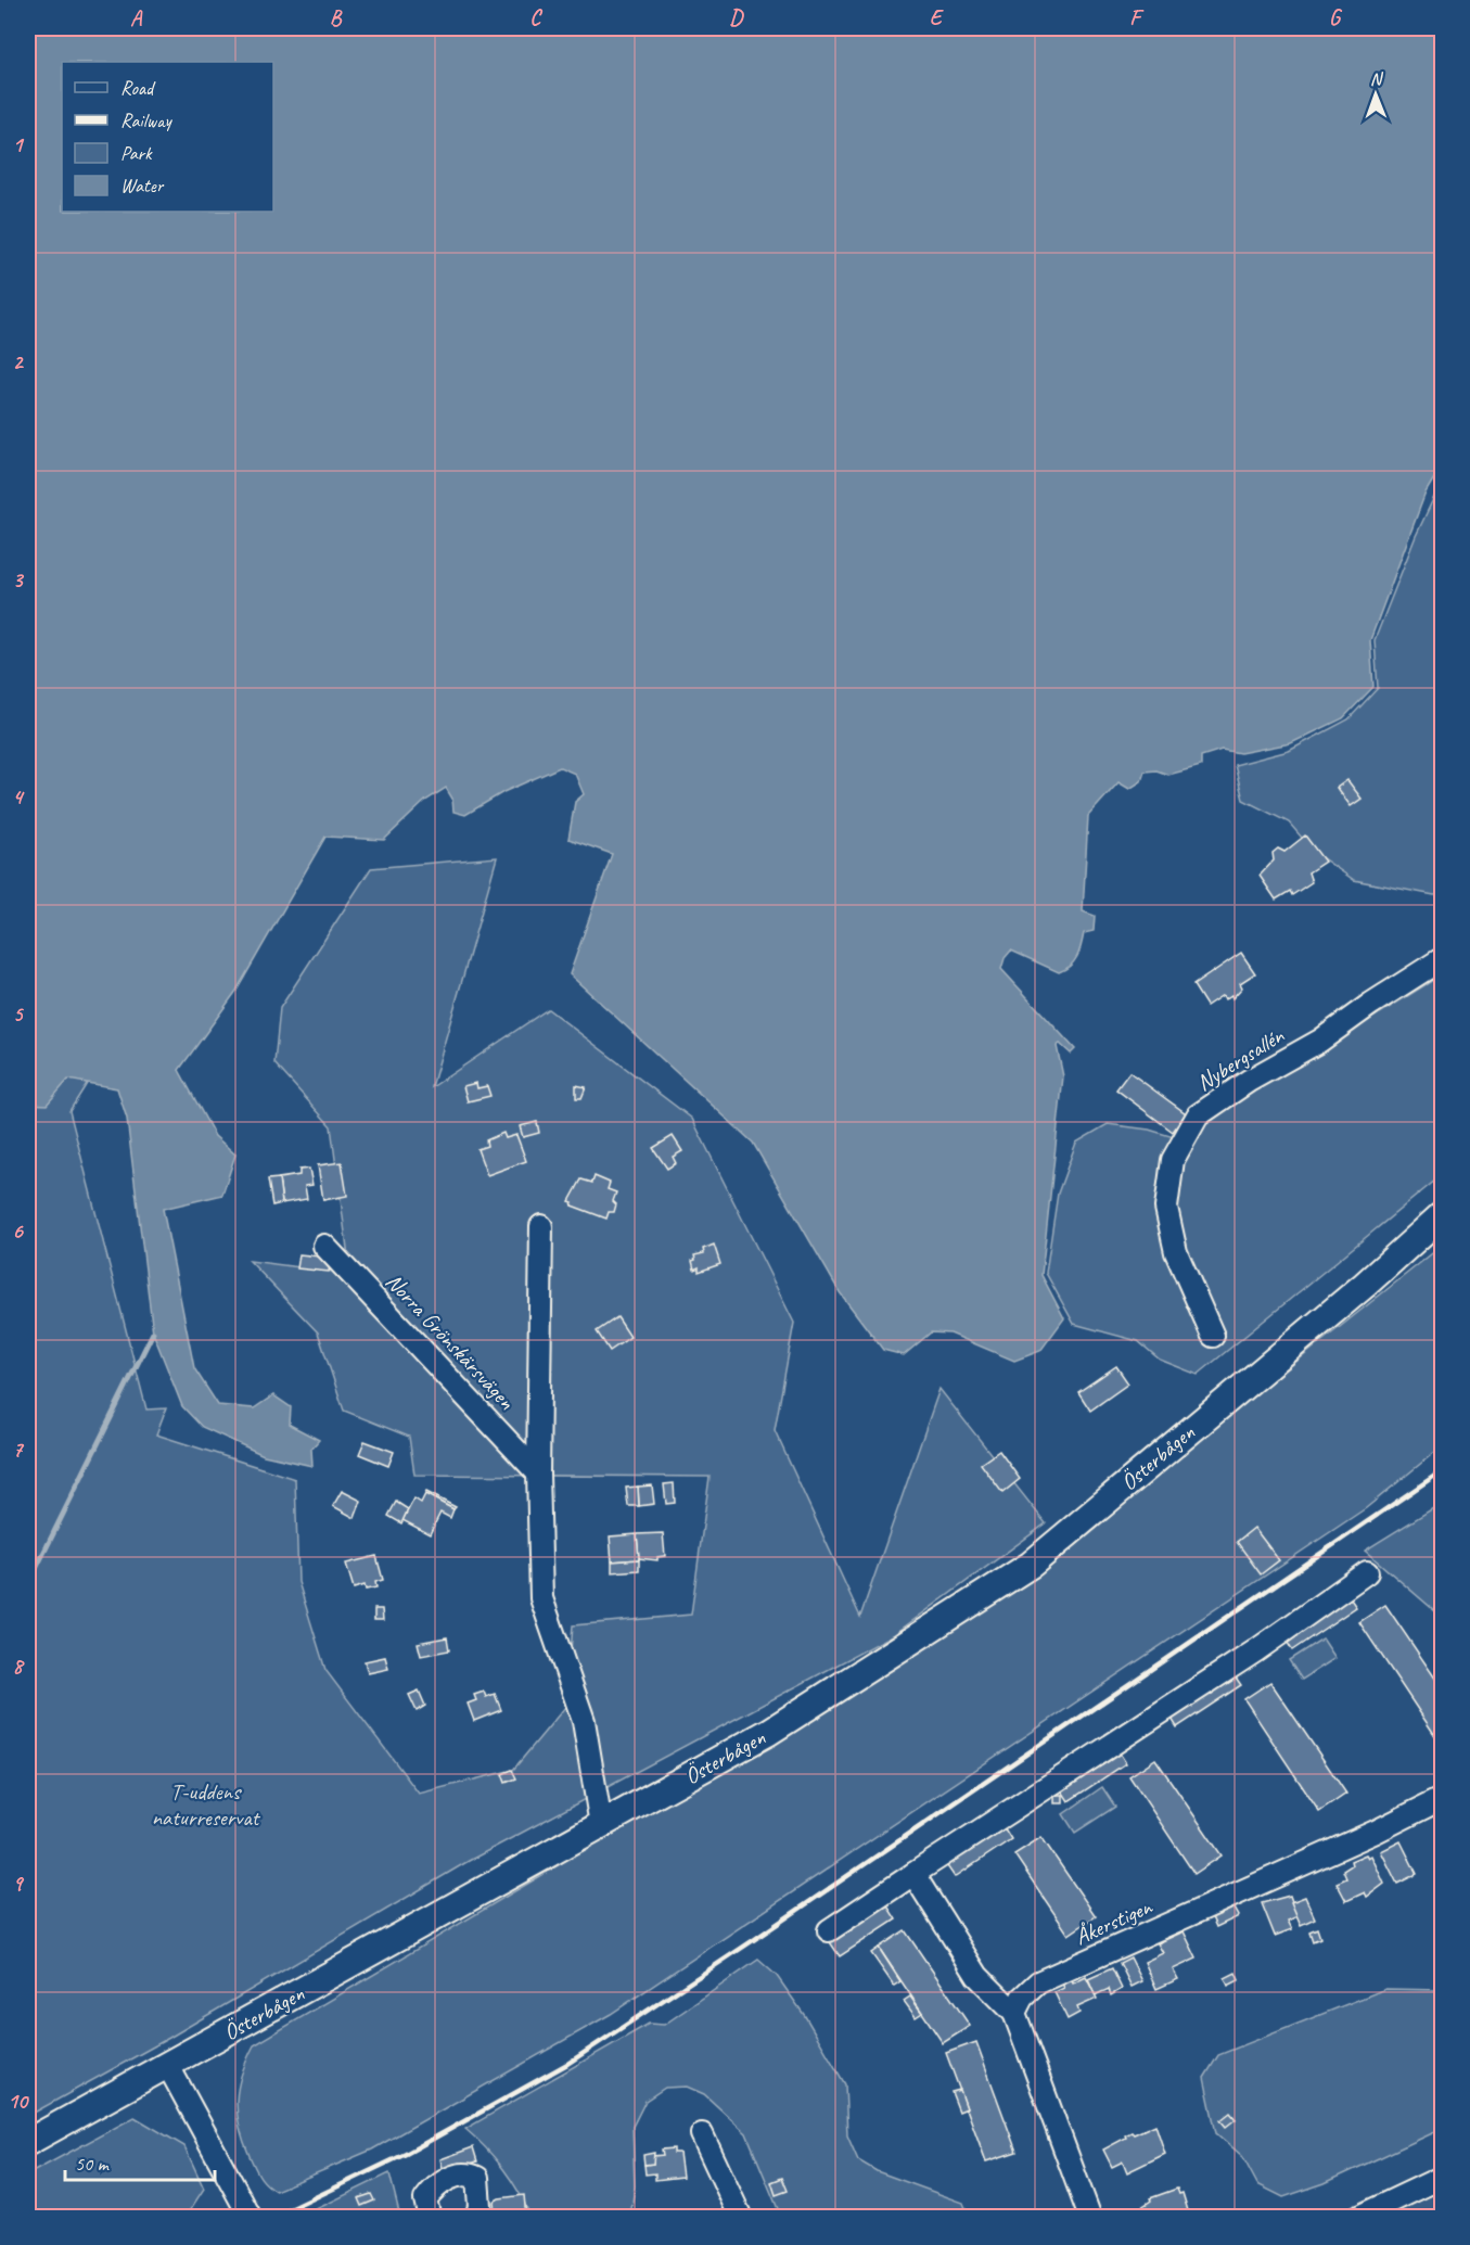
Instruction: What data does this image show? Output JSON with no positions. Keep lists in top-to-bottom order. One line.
{"streets":{"main road":["Österbågen"],"street":["Nybergsallén","Norra Grönskärsvägen","Åkerstigen"]},"crossings":[["Norra Grönskärsvägen","Österbågen"]],"parks":["T-uddens naturreservat"],"legend":["Road","Railway","Park","Water"],"scale_bar":"50 m","north":"top","grid":{"columns":["A","B","C","D","E","F","G"],"rows":["1","2","3","4","5","6","7","8","9","10"]}}
